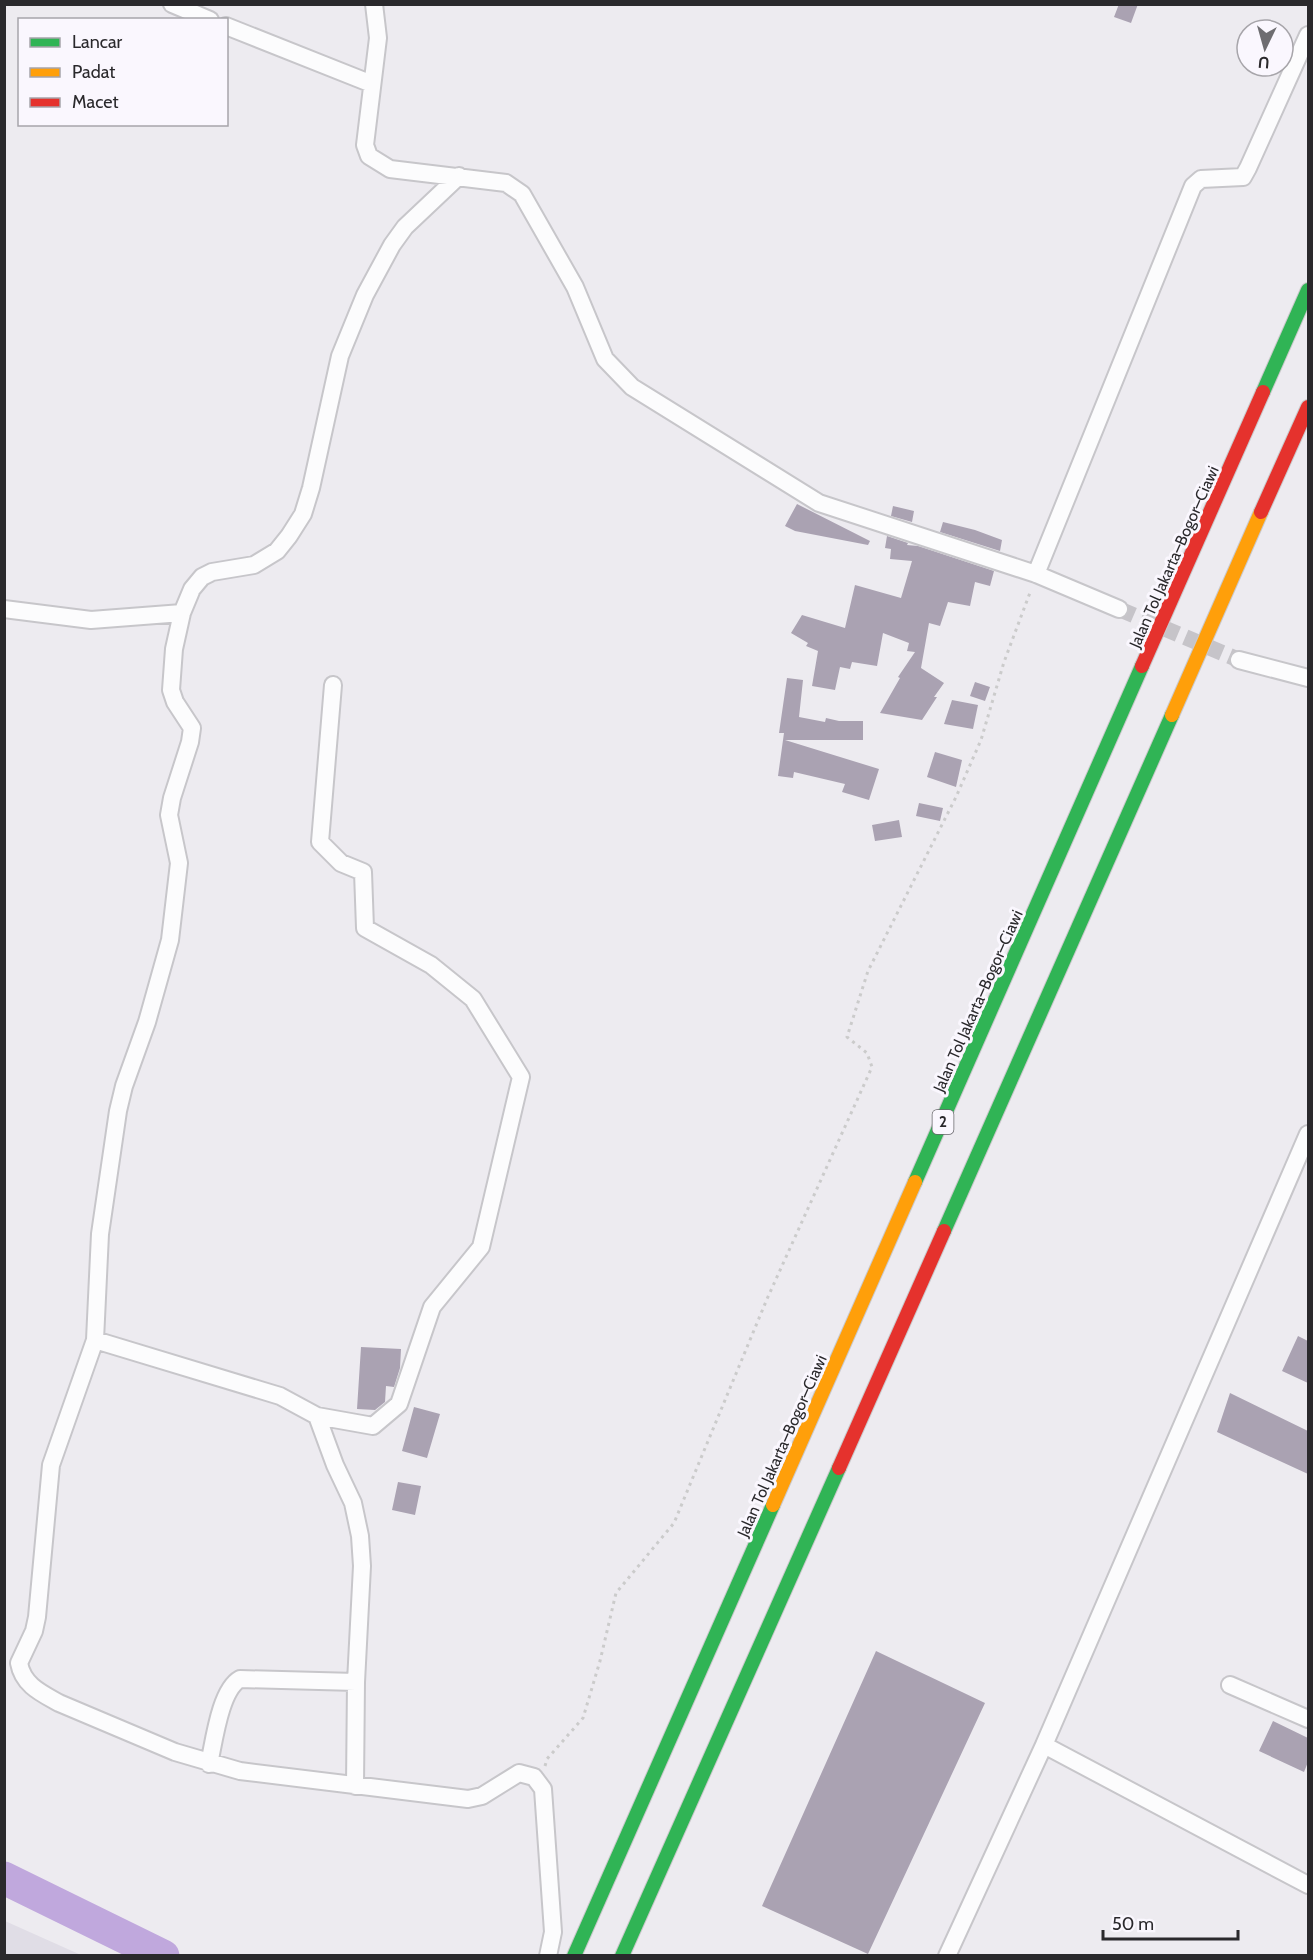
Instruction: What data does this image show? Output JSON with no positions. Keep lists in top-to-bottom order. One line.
{"streets":{"highway":["Jalan Tol Jakarta–Bogor–Ciawi","2"]},"legend":["Lancar","Padat","Macet"],"scale_bar":"50 m","north":"bottom"}
